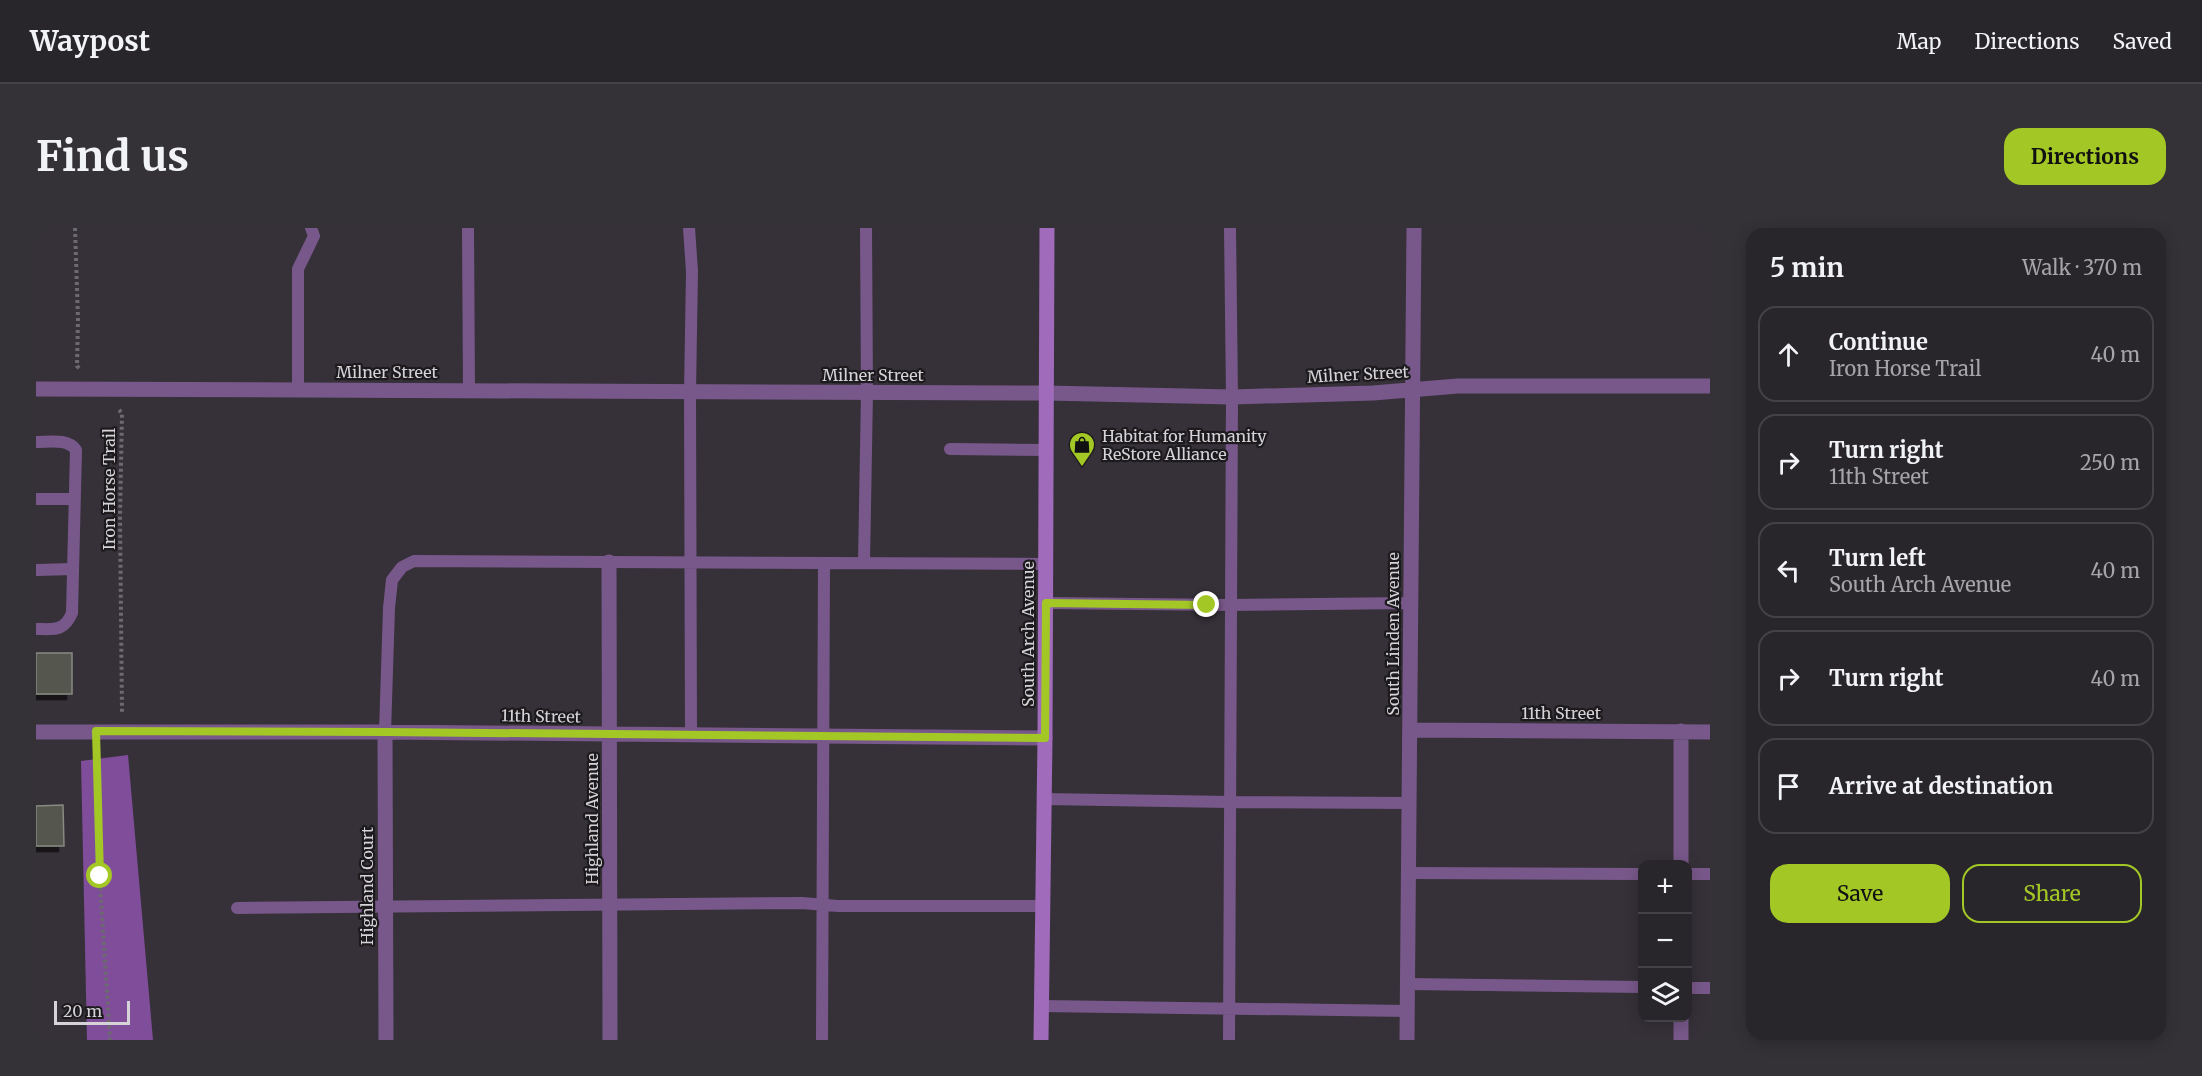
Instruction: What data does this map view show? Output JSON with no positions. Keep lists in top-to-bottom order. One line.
{"streets":{"street":["Milner Street","South Arch Avenue","South Linden Avenue","11th Street","Highland Avenue","Highland Court"],"path":["Iron Horse Trail"]},"crossings":[["Milner Street","Iron Horse Trail"],["Milner Street","South Arch Avenue"],["Milner Street","South Linden Avenue"],["Iron Horse Trail","11th Street"],["South Arch Avenue","11th Street"],["South Linden Avenue","11th Street"],["11th Street","Highland Avenue"],["11th Street","Highland Court"]],"places":{"shop":["Habitat for Humanity ReStore Alliance"]},"scale_bar":"20 m","page":{"header":"Waypost","nav":["Map","Directions","Saved"],"buttons":["Directions",["Save","Share"]],"title":"Find us","heading":["5 min","Walk · 370 m"],"list":[["Continue","Iron Horse Trail","40 m"],["Turn right","11th Street","250 m"],["Turn left","South Arch Avenue","40 m"],["Turn right","40 m"],"Arrive at destination"],"map_buttons":["+","−"],"scale":"20 m"}}
